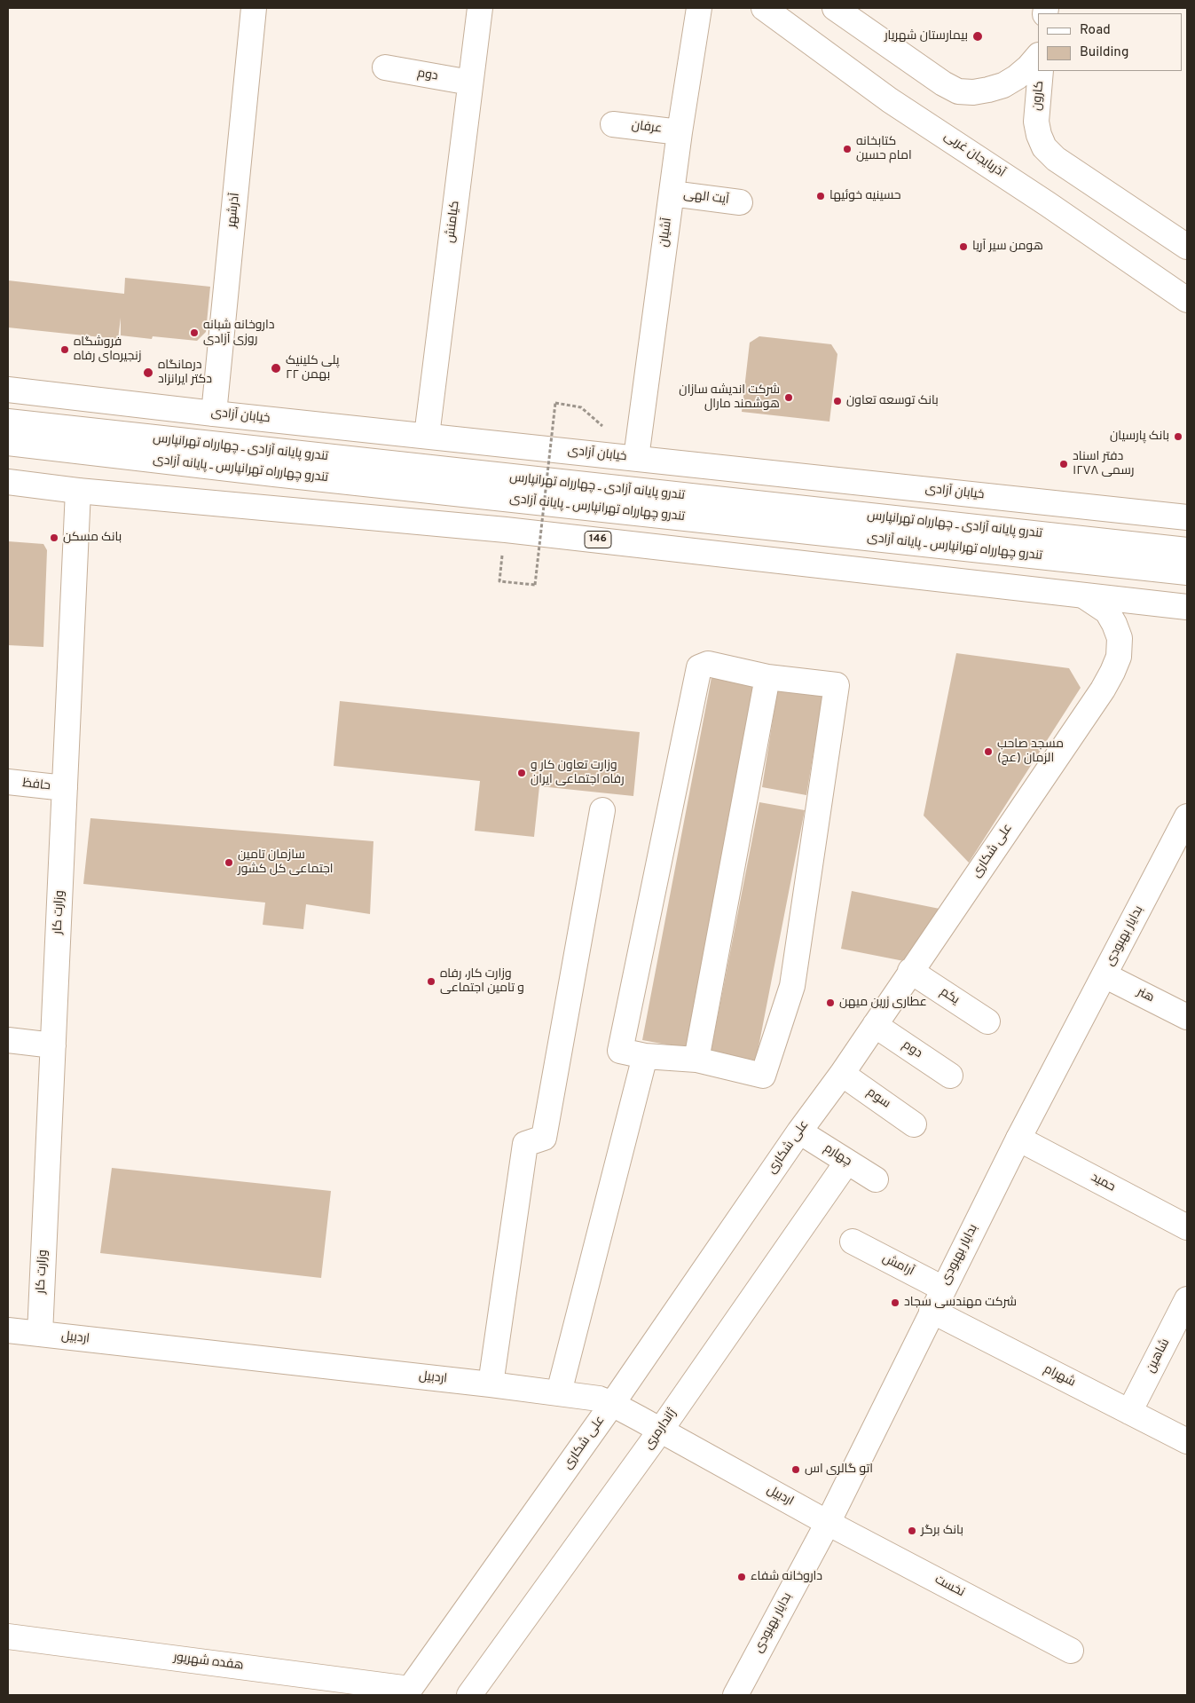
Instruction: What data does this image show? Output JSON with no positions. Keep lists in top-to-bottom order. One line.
{"streets":{"street":["دوم","کارون","عرفان","آذربایجان غربی","آیت الهی","آذرشهر","کیامنش","آشیان","خیابان آزادی","تندرو پایانه آزادی ـ چهارراه تهرانپارس","تندرو چهارراه تهرانپارس ـ پایانه آزادی","146","حافظ","علی شکاری","وزارت کار","بدایار بهبودی","هنر","یکم","سوم","چهارم","حمید","آرامش","اردبیل","شاهین","شهرام","ژاندارمری","نخست","هفده شهریور"]},"crossings":[["دوم","کیامنش"],["دوم","علی شکاری"],["عرفان","آشیان"],["آیت الهی","آشیان"],["آذرشهر","خیابان آزادی"],["کیامنش","خیابان آزادی"],["آشیان","خیابان آزادی"],["146","علی شکاری"],["146","وزارت کار"],["حافظ","وزارت کار"],["علی شکاری","یکم"],["علی شکاری","سوم"],["علی شکاری","چهارم"],["علی شکاری","اردبیل"],["علی شکاری","هفده شهریور"],["وزارت کار","اردبیل"],["بدایار بهبودی","هنر"],["بدایار بهبودی","حمید"],["بدایار بهبودی","آرامش"],["بدایار بهبودی","اردبیل"],["بدایار بهبودی","شهرام"],["بدایار بهبودی","نخست"],["چهارم","ژاندارمری"],["اردبیل","ژاندارمری"],["اردبیل","نخست"],["شاهین","شهرام"]],"places":["بیمارستان شهریار","کتابخانه امام حسین","حسینیه خوئیها","هومن سیر آریا","داروخانه شبانه روزی آزادی","فروشگاه زنجیره‌ای رفاه","پلی کلینیک ۲۲ بهمن","درمانگاه دکتر ایرانزاد","شرکت اندیشه سازان هوشمند مارال","بانک توسعه تعاون","بانک پارسیان","دفتر اسناد رسمی ۱۲۷۸","بانک مسکن","مسجد صاحب الزمان (عج)","وزارت تعاون کار و رفاه اجتماعی ایران","سازمان تامین اجتماعی کل کشور","وزارت کار، رفاه و تامین اجتماعی","عطاری زرین میهن","شرکت مهندسی سجاد","اتو گالری اس","بانک برگر","داروخانه شفاء"],"legend":["Road","Building"]}
